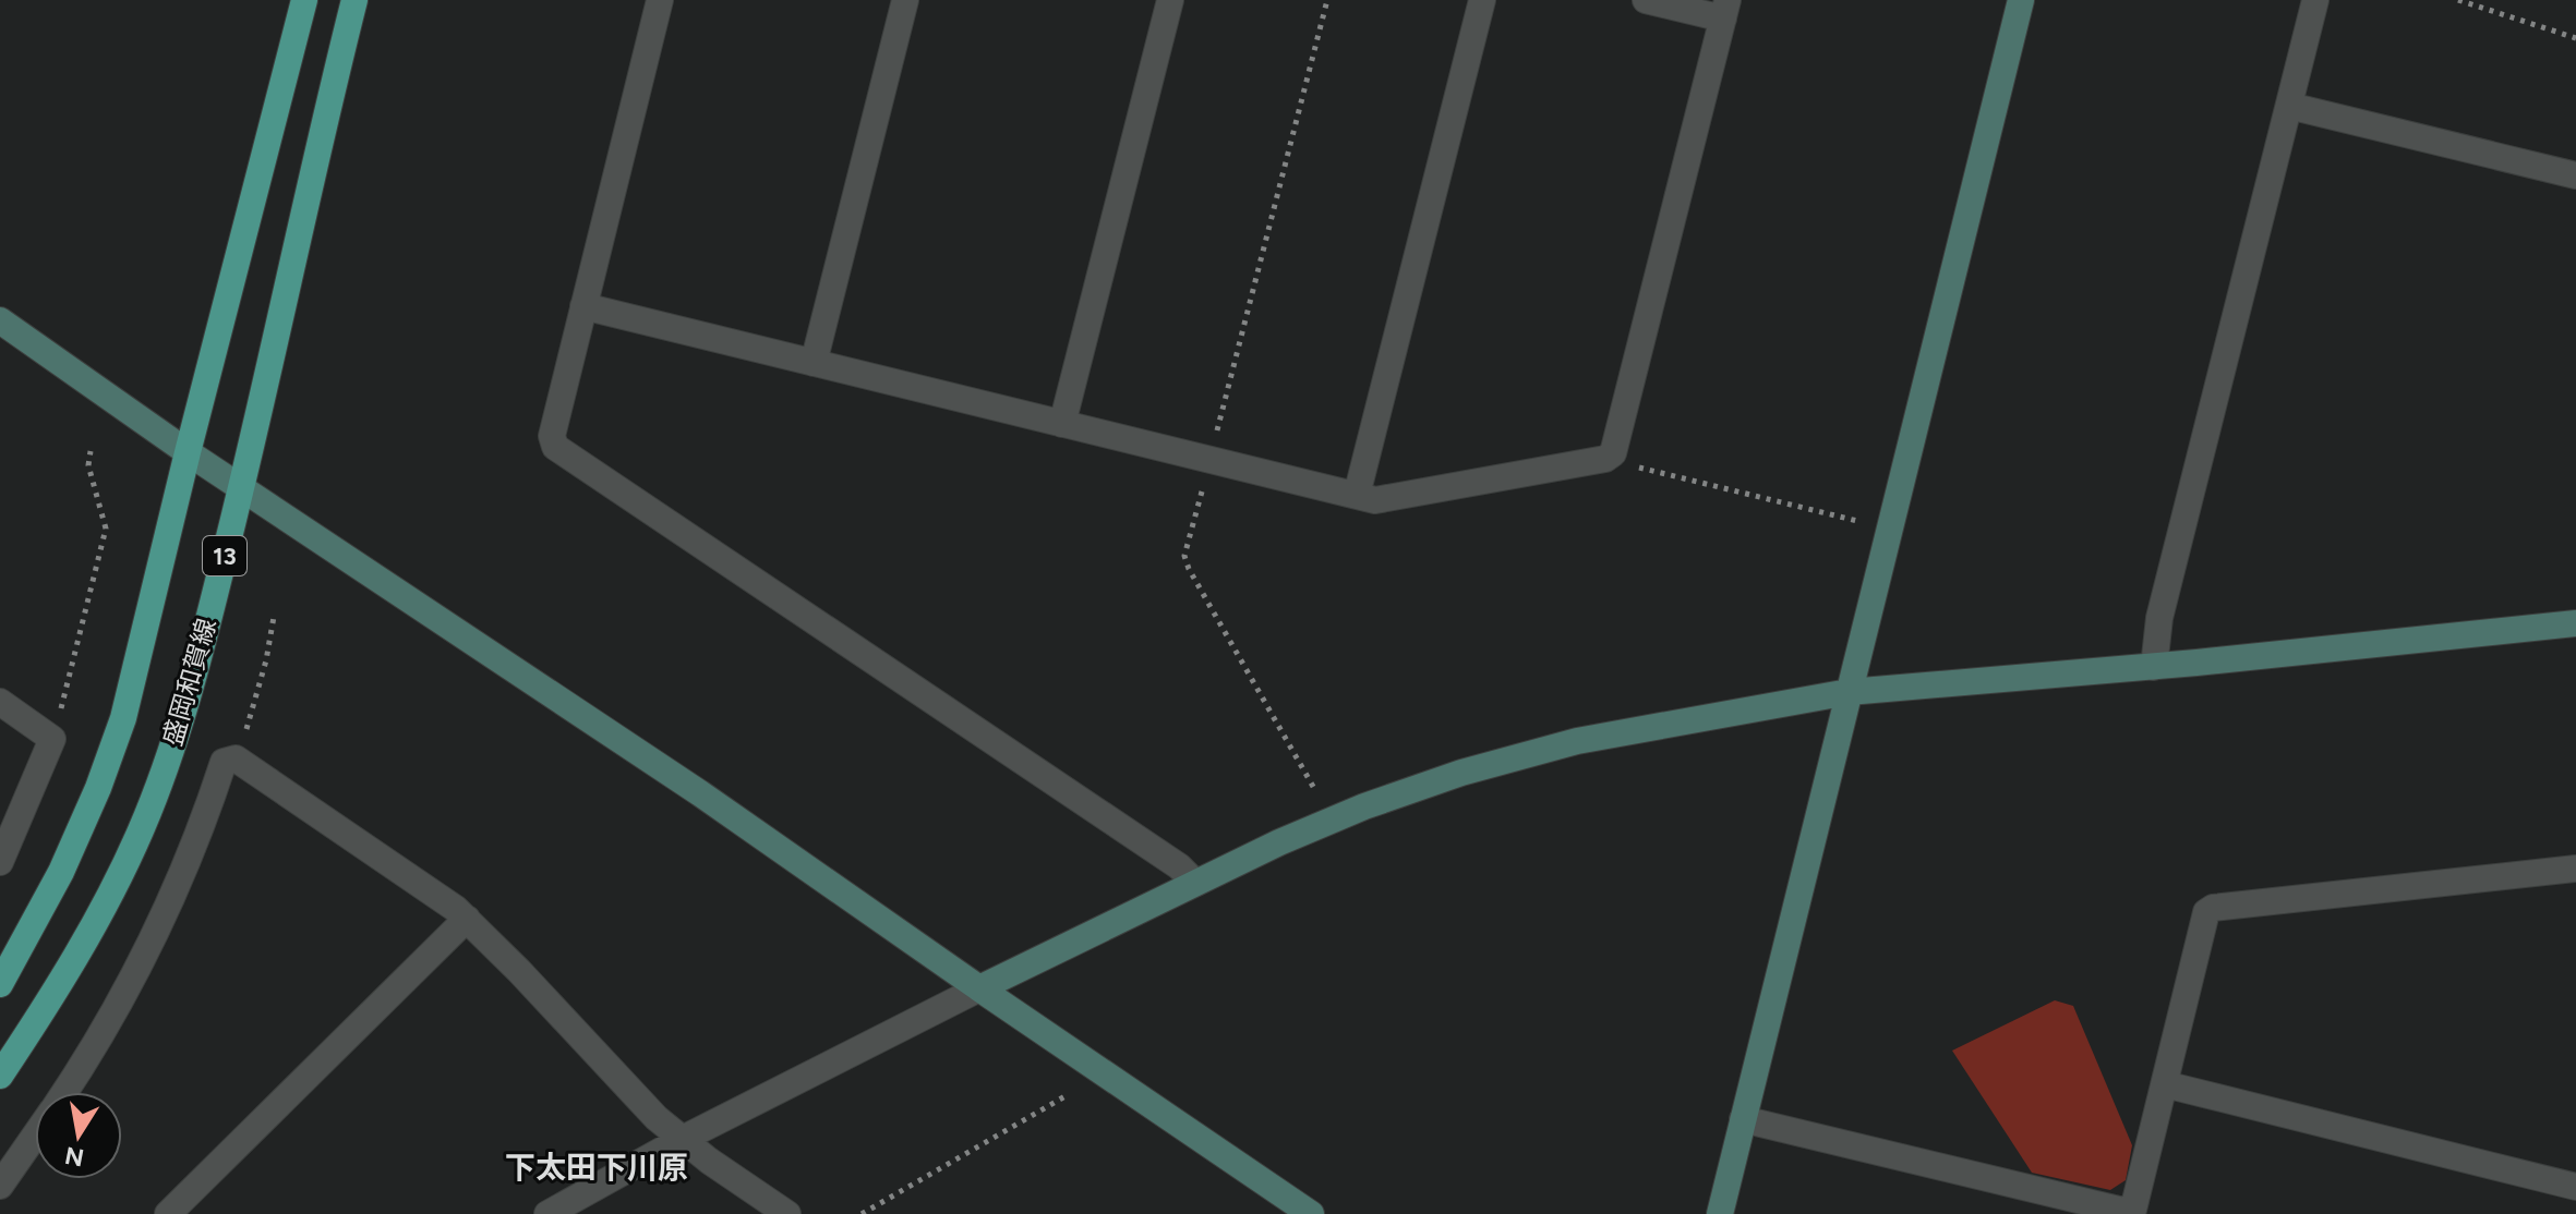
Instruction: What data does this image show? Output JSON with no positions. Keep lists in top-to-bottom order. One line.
{"streets":{"main road":["13","盛岡和賀線"]},"districts":["下太田下川原"],"north":"bottom"}
